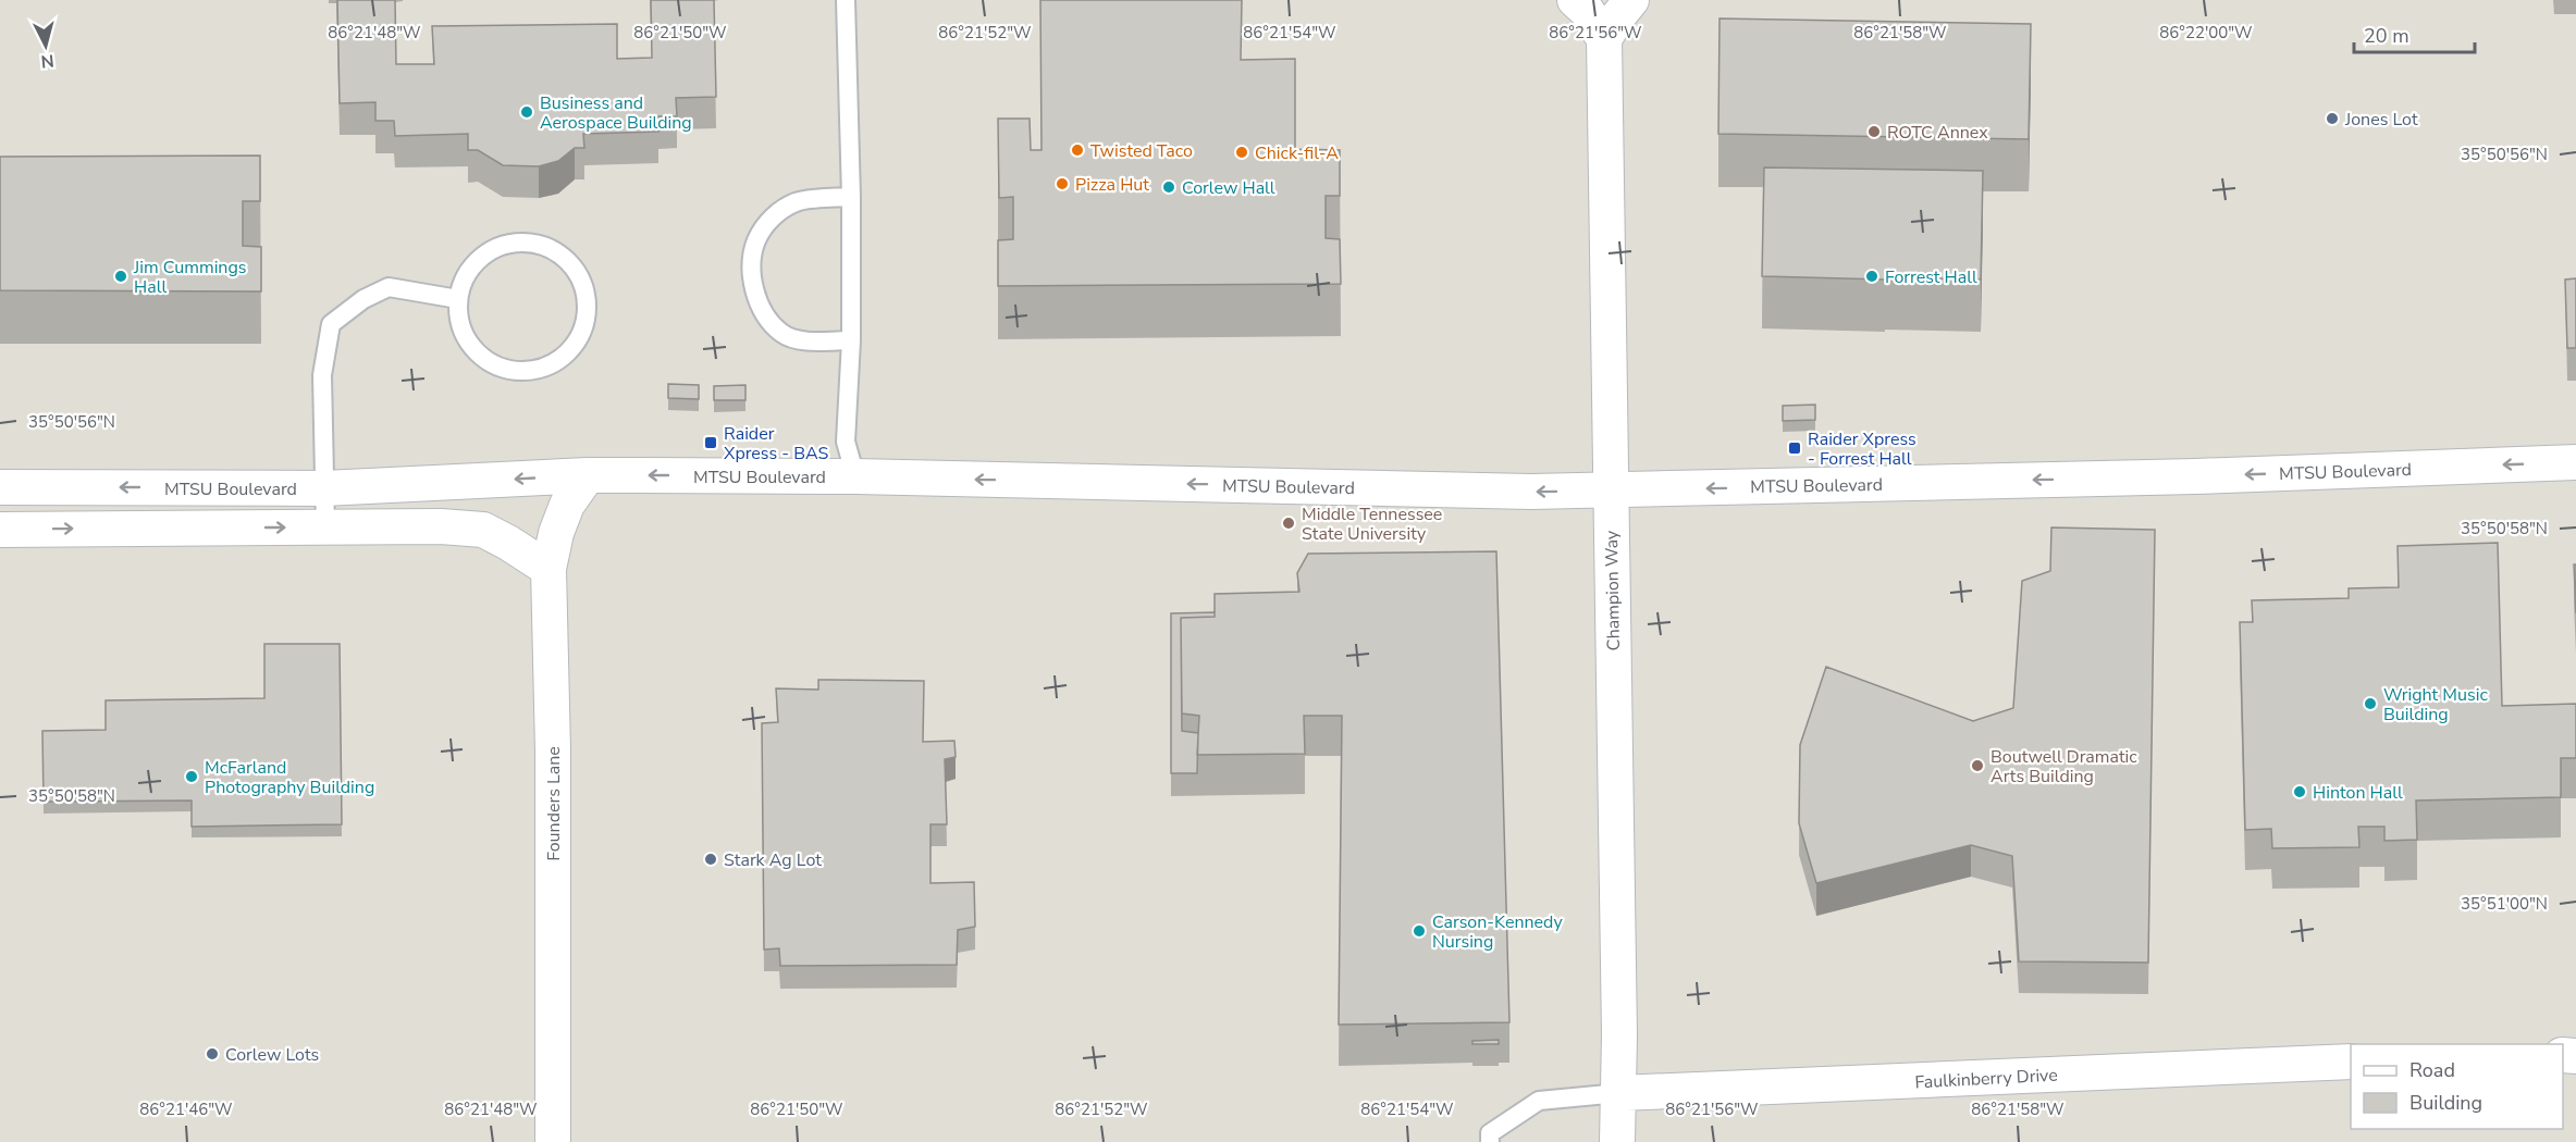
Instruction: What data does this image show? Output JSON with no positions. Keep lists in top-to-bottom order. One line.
{"streets":{"street":["MTSU Boulevard","Champion Way","Founders Lane","Faulkinberry Drive"]},"crossings":[["MTSU Boulevard","Champion Way"],["MTSU Boulevard","Founders Lane"],["Champion Way","Faulkinberry Drive"]],"one_way":["MTSU Boulevard"],"places":{"other":["Business and Aerospace Building","Jones Lot","ROTC Annex","Twisted Taco","Chick-fil-A","Pizza Hut","Corlew Hall","Jim Cummings Hall","Forrest Hall","Middle Tennessee State University","Wright Music Building","Boutwell Dramatic Arts Building","McFarland Photography Building","Hinton Hall","Stark Ag Lot","Carson-Kennedy Nursing","Corlew Lots"],"transit":["Raider Xpress - BAS","Raider Xpress - Forrest Hall"]},"legend":["Road","Building"],"scale_bar":"20 m","north":"bottom","coordinates":["86°21'48\"W","86°21'50\"W","86°21'52\"W","86°21'54\"W","86°21'56\"W","86°21'58\"W","86°22'00\"W","35°50'56\"N","35°50'58\"N","35°51'00\"N","86°21'46\"W"]}
